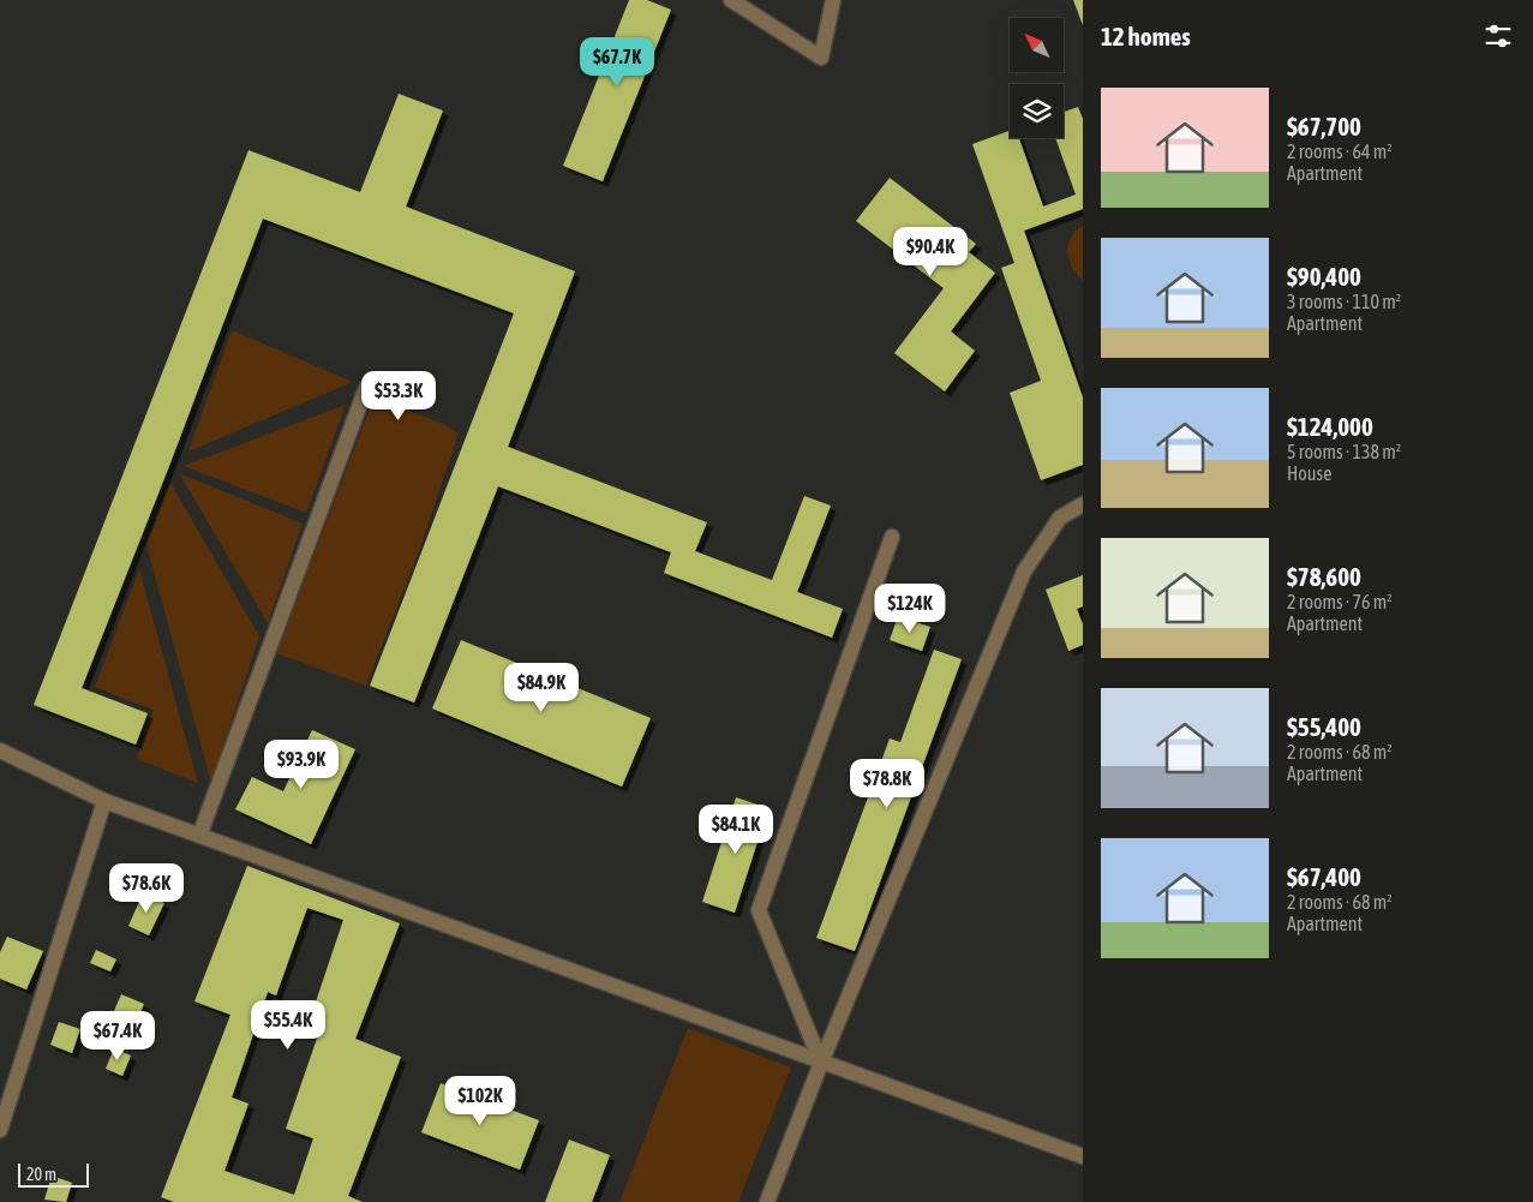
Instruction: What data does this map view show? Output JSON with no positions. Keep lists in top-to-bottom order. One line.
{"scale_bar":"20 m","north":"top left","page":{"heading":"12 homes","price":["$67.7K","$90.4K","$53.3K","$124K","$84.9K","$93.9K","$78.8K","$84.1K","$78.6K","$55.4K","$67.4K","$102K"],"list":[{"name":"$67,700","note":"2 rooms · 64 m² · Apartment"},{"name":"$90,400","note":"3 rooms · 110 m² · Apartment"},{"name":"$124,000","note":"5 rooms · 138 m² · House"},{"name":"$78,600","note":"2 rooms · 76 m² · Apartment"},{"name":"$55,400","note":"2 rooms · 68 m² · Apartment"},{"name":"$67,400","note":"2 rooms · 68 m² · Apartment"}],"scale":"20 m"}}
